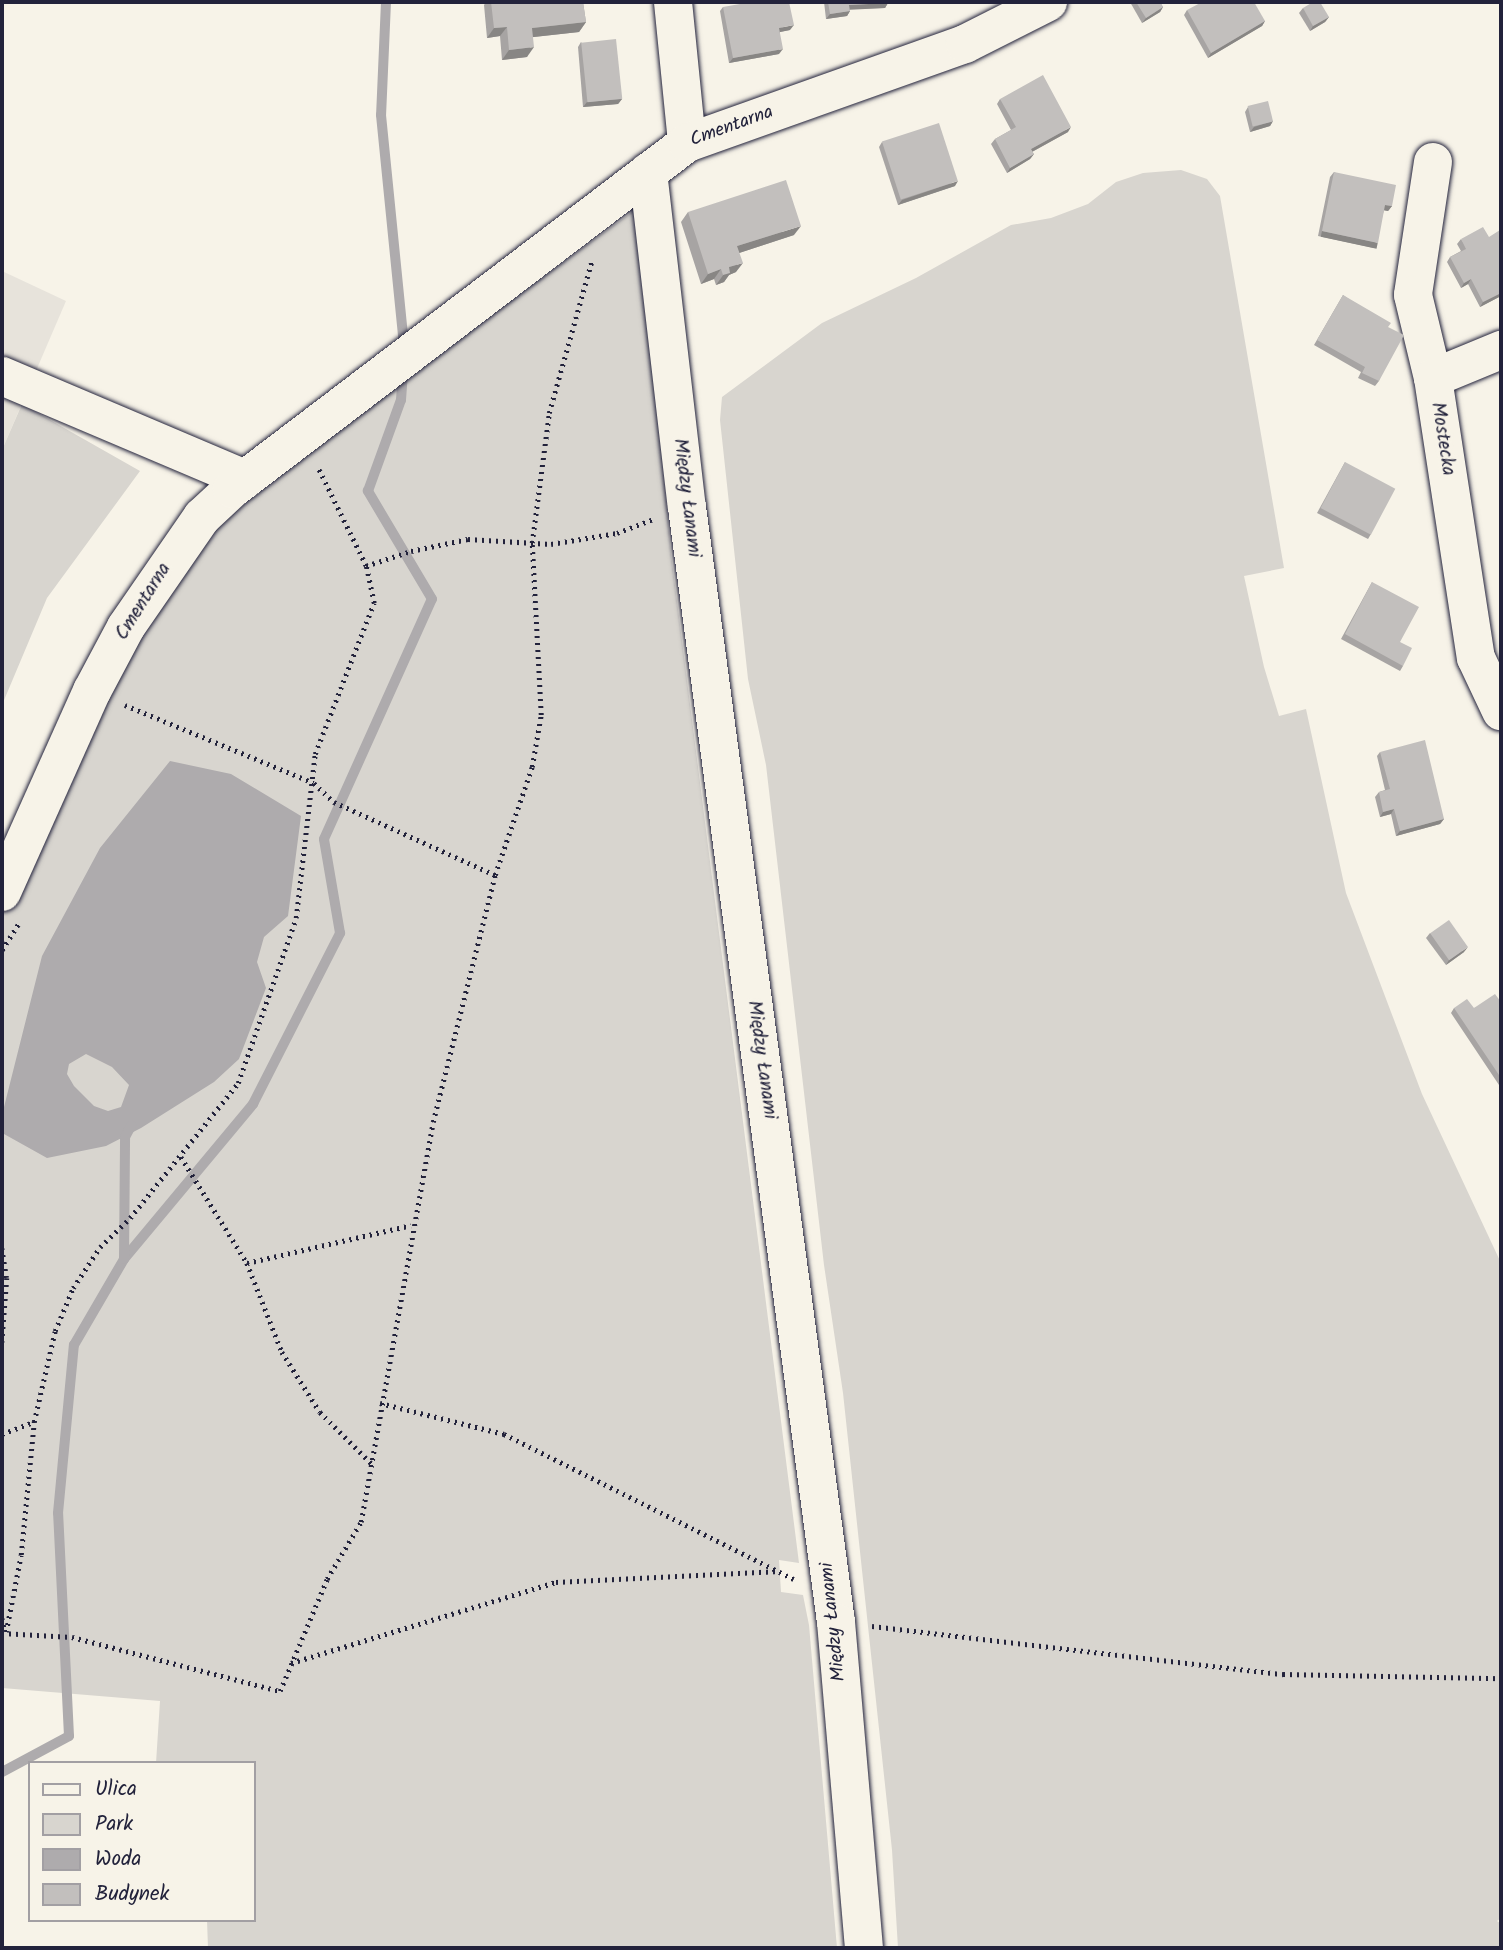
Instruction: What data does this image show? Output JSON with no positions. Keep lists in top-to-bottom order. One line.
{"streets":{"street":["Cmentarna","Mostecka","Między Łanami"]},"crossings":[["Cmentarna","Między Łanami"]],"legend":["Ulica","Park","Woda","Budynek"]}
